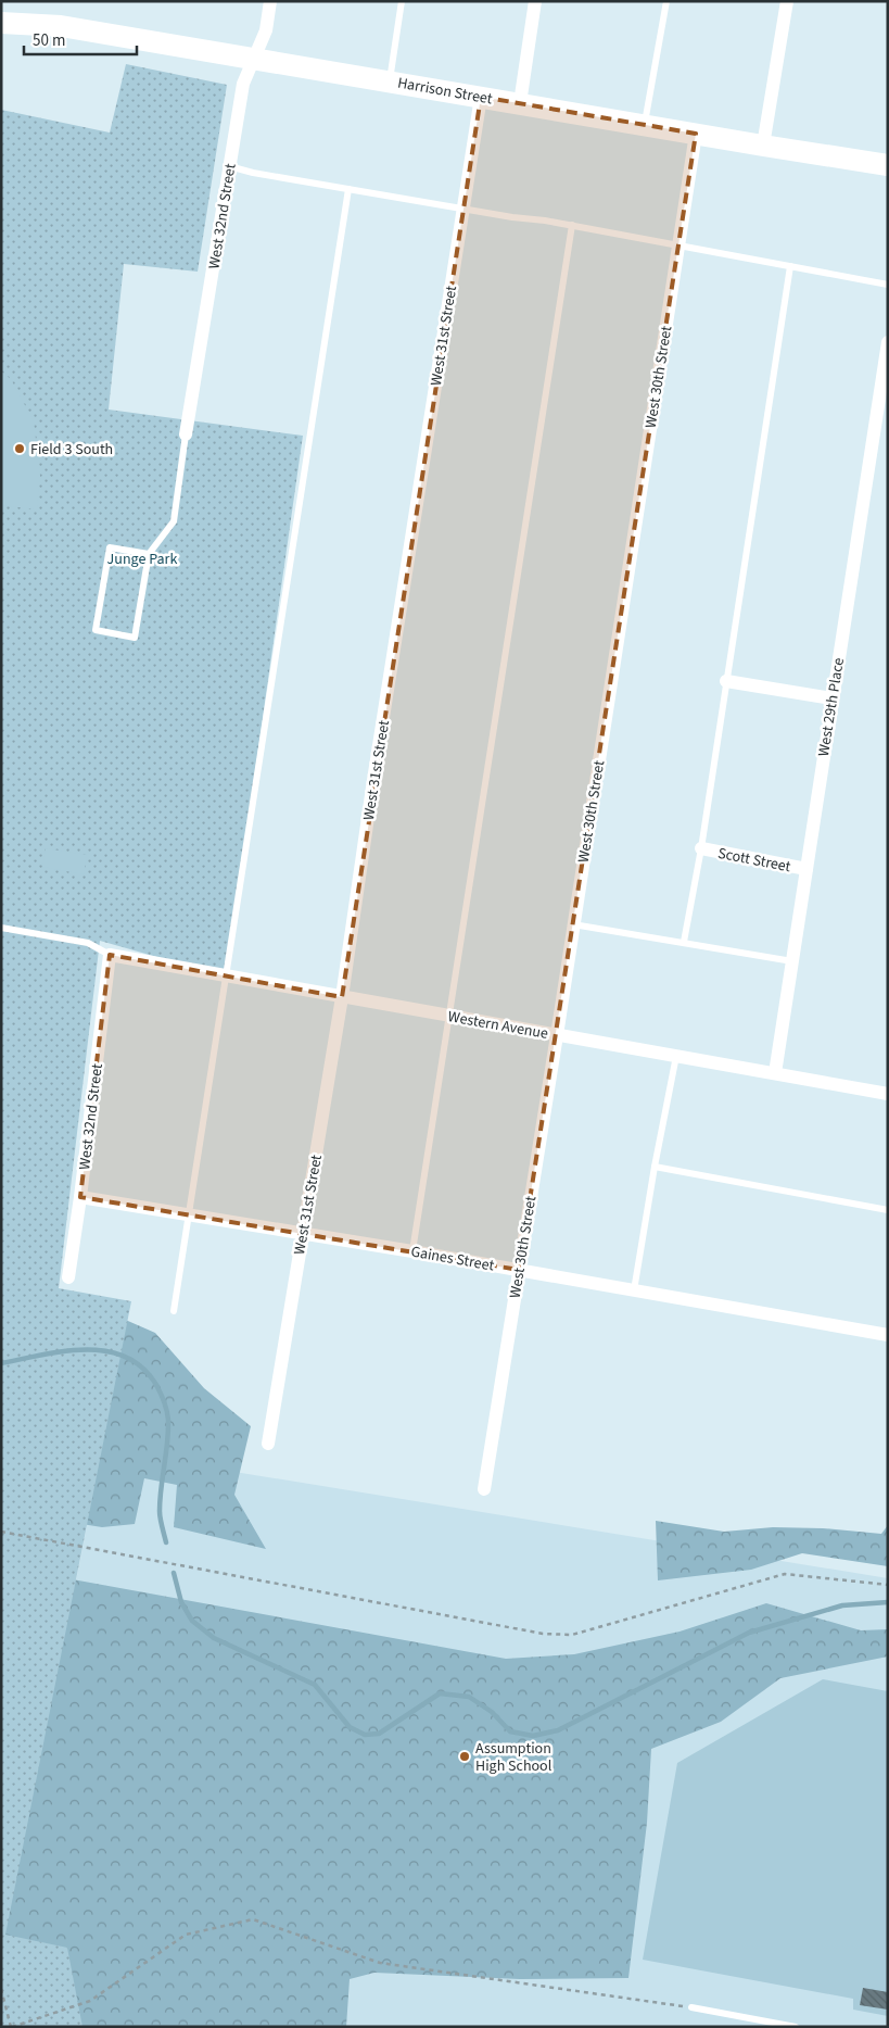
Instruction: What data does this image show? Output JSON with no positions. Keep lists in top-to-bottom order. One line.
{"streets":{"highway":["Harrison Street"],"street":["West 32nd Street","West 31st Street","West 30th Street","West 29th Place","Scott Street","Western Avenue","Gaines Street"]},"crossings":[["Harrison Street","West 32nd Street"],["Harrison Street","West 31st Street"],["Harrison Street","West 30th Street"],["West 32nd Street","Western Avenue"],["West 32nd Street","Gaines Street"],["West 31st Street","Western Avenue"],["West 31st Street","Gaines Street"],["West 30th Street","Western Avenue"],["West 30th Street","Gaines Street"],["West 29th Place","Scott Street"],["West 29th Place","Western Avenue"]],"parks":["Junge Park"],"places":["Field 3 South","Assumption High School"],"scale_bar":"50 m"}
